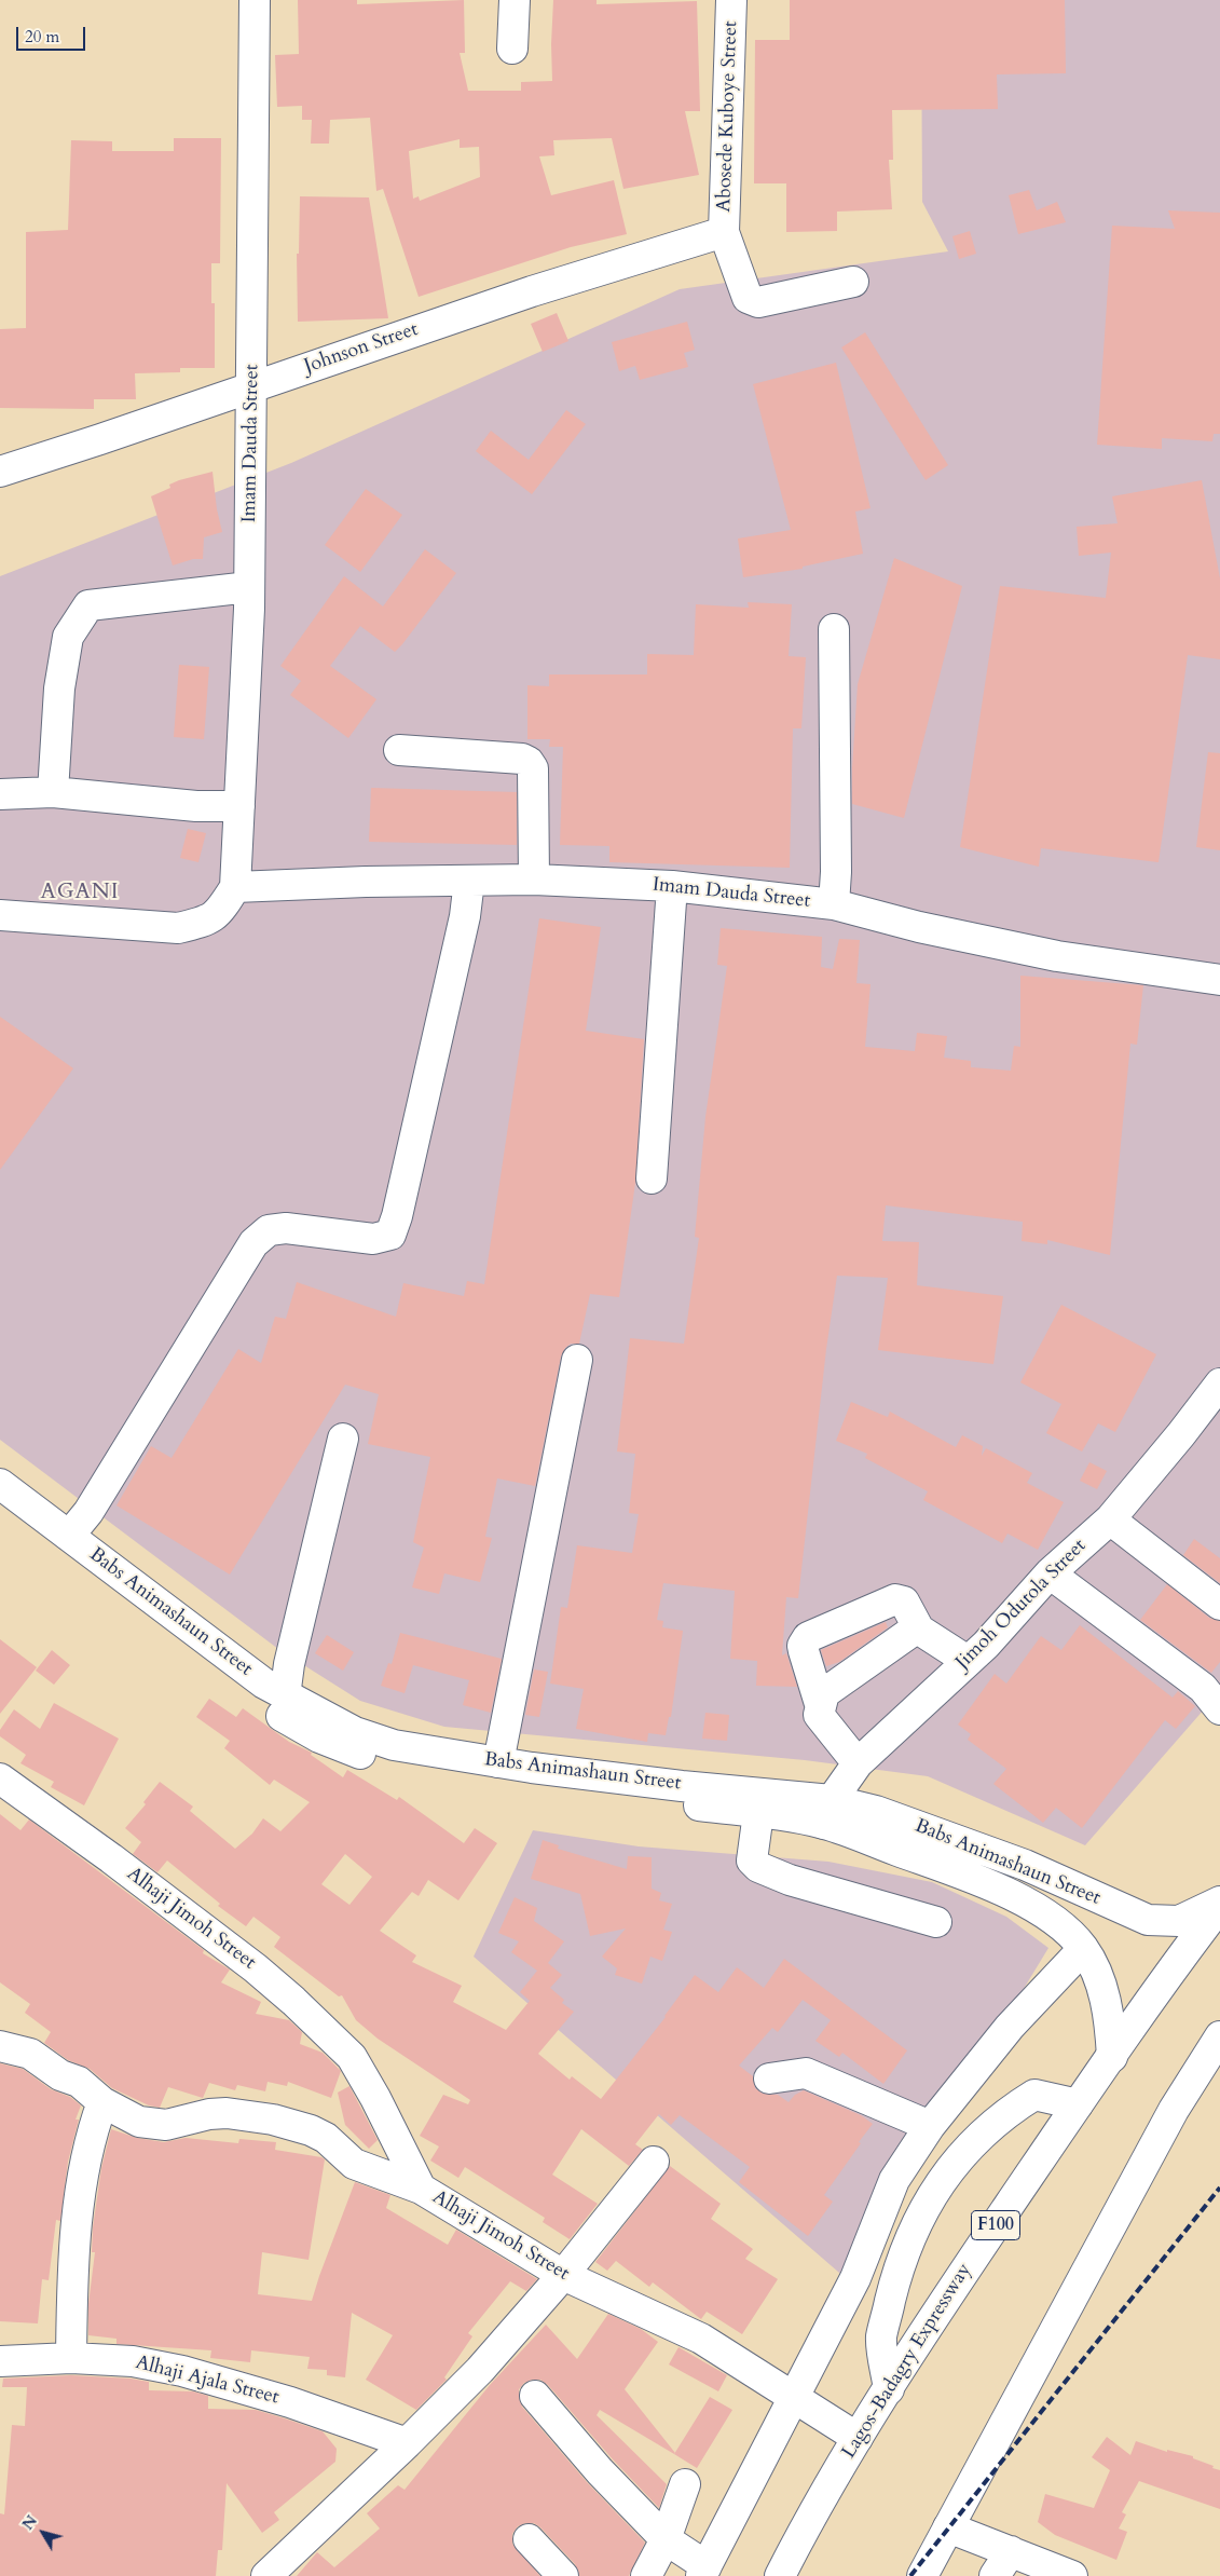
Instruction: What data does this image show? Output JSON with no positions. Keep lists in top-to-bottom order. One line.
{"streets":{"main road":["Abosede Kuboye Street","Johnson Street","Imam Dauda Street","Jimoh Odutola Street","Babs Animashaun Street","Alhaji Jimoh Street","F100","Lagos-Badagry Expressway","Alhaji Ajala Street"]},"crossings":[["Abosede Kuboye Street","Johnson Street"],["Johnson Street","Imam Dauda Street"],["Jimoh Odutola Street","Babs Animashaun Street"],["Babs Animashaun Street","Lagos-Badagry Expressway"],["Alhaji Jimoh Street","Lagos-Badagry Expressway"]],"districts":["AGANI"],"scale_bar":"20 m","north":"top left"}
